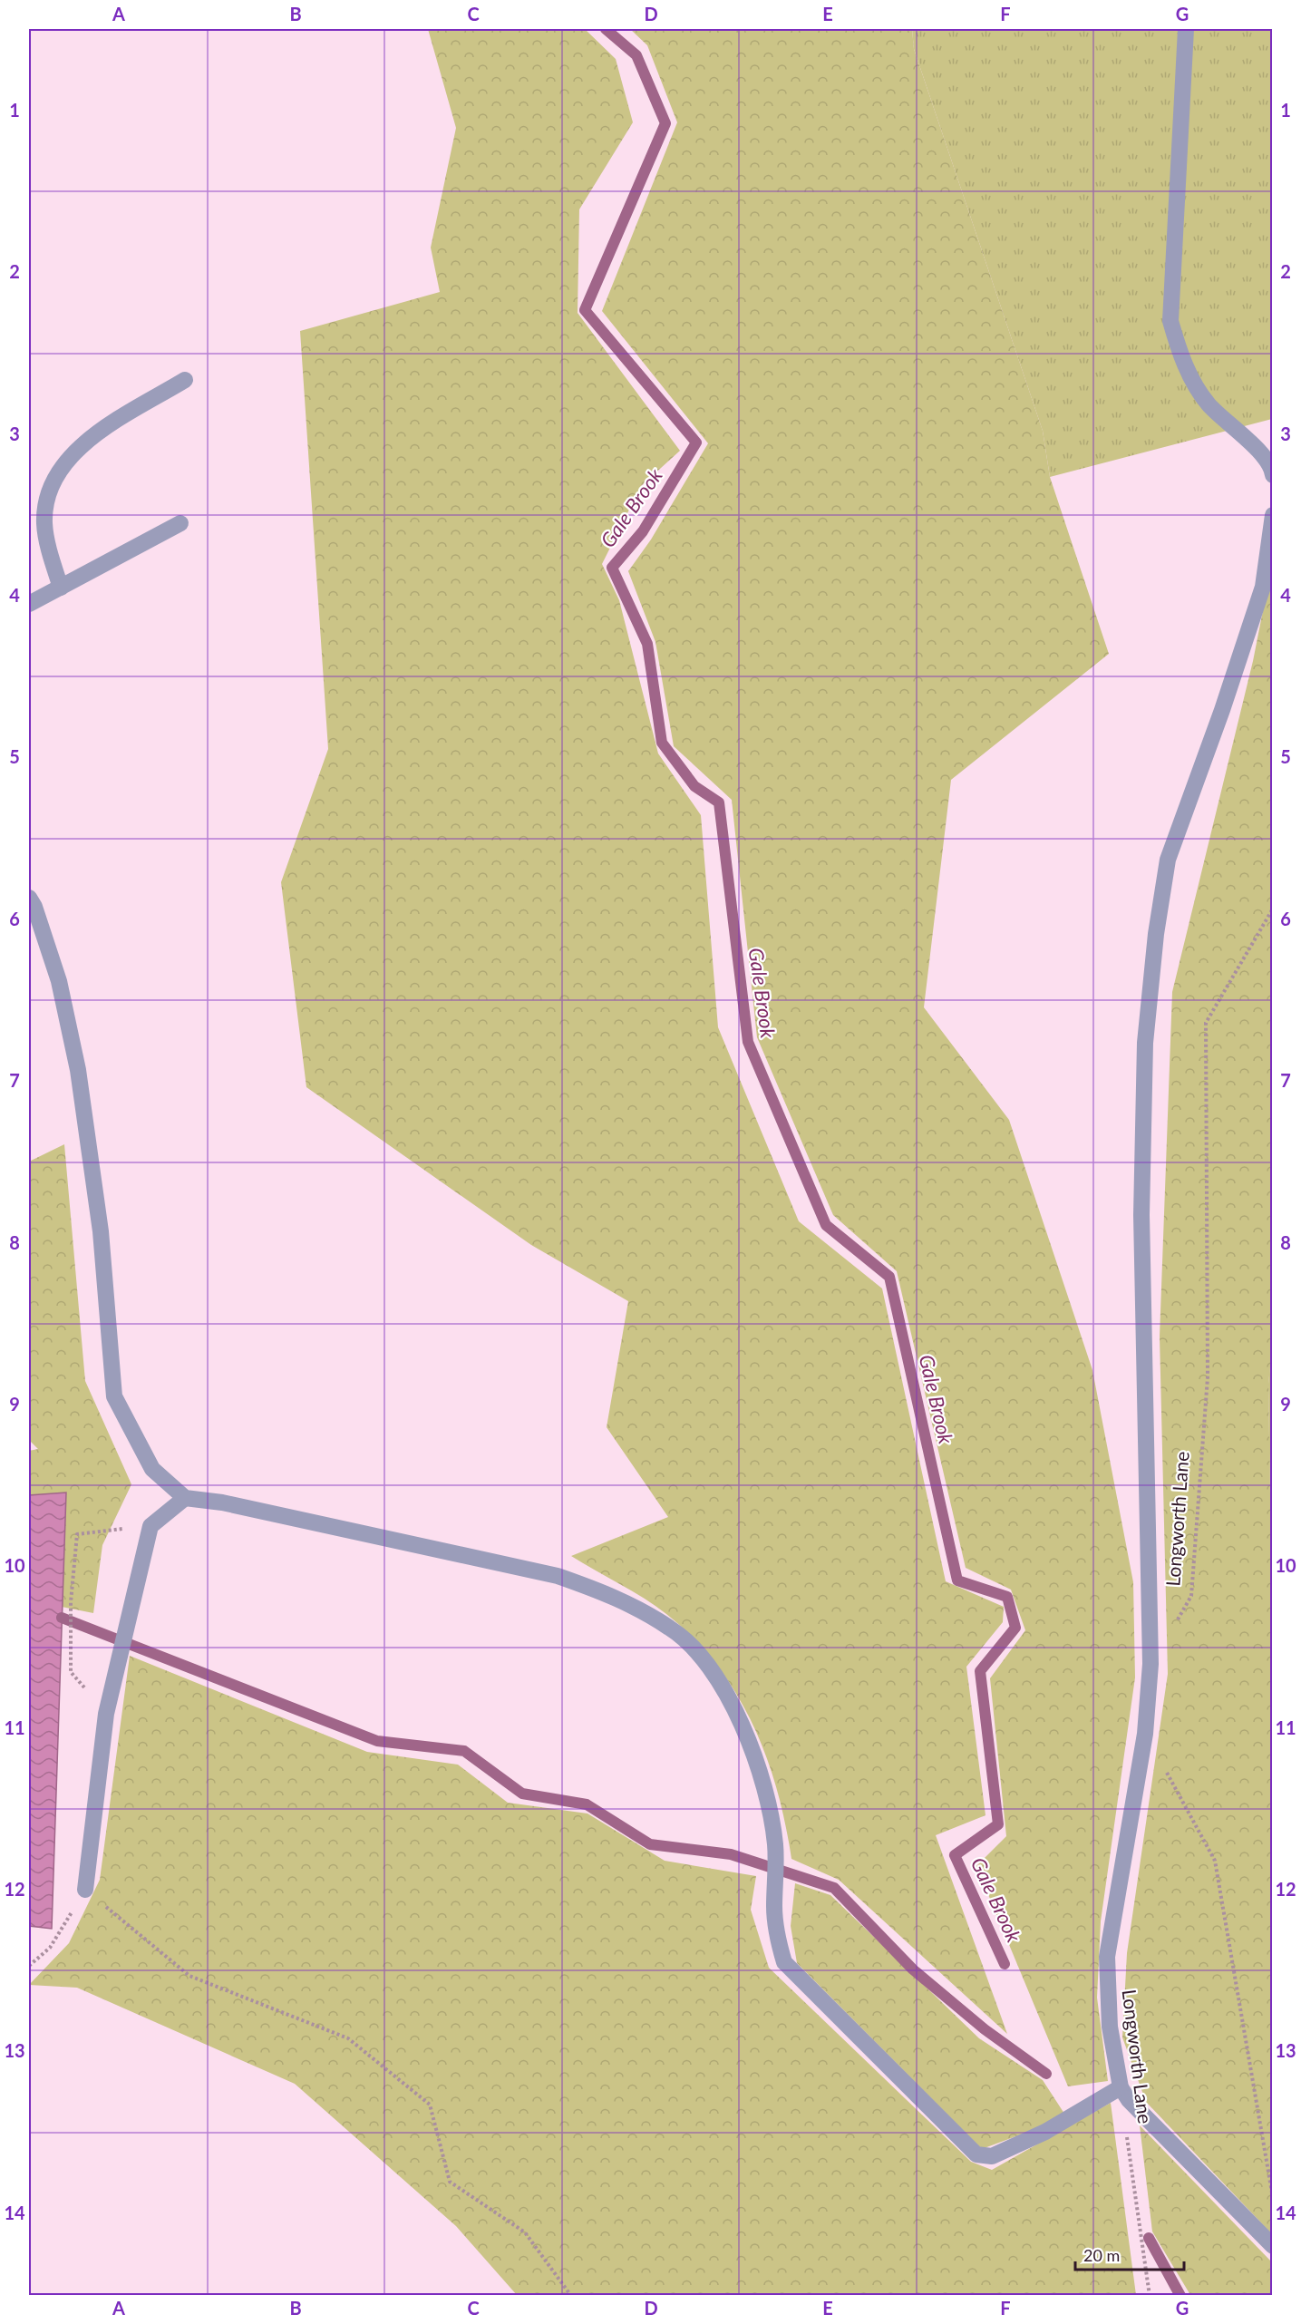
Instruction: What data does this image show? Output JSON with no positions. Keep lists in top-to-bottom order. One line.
{"streets":{"street":["Longworth Lane"]},"water":["Gale Brook"],"scale_bar":"20 m","grid":{"columns":["A","B","C","D","E","F","G"],"rows":["1","2","3","4","5","6","7","8","9","10","11","12","13","14"]}}
